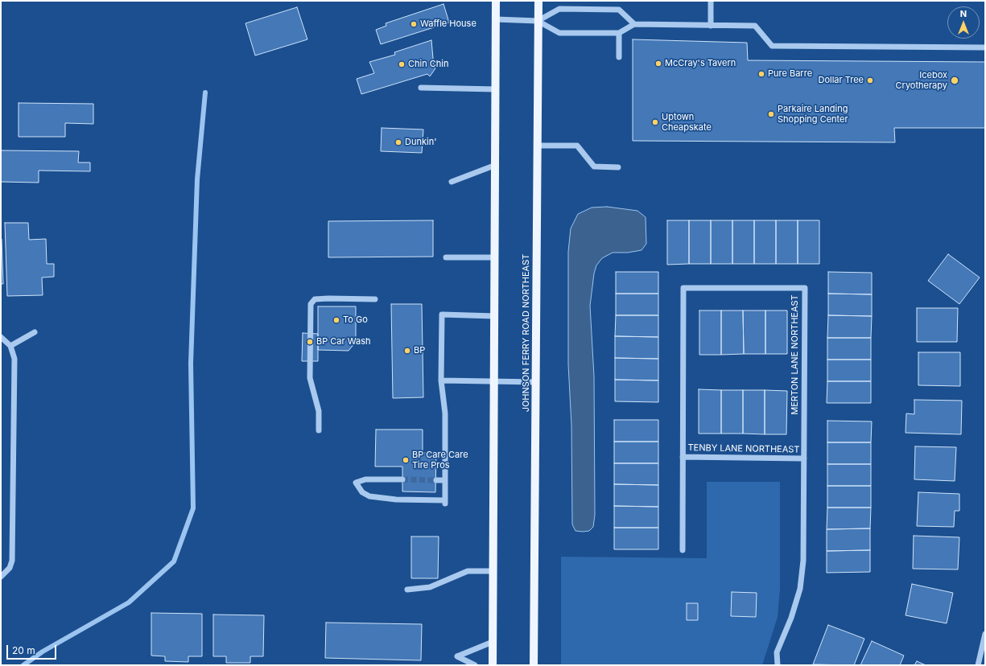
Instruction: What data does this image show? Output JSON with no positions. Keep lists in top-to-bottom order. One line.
{"streets":{"main road":["JOHNSON FERRY ROAD NORTHEAST"],"street":["MERTON LANE NORTHEAST","TENBY LANE NORTHEAST"]},"crossings":[["MERTON LANE NORTHEAST","TENBY LANE NORTHEAST"]],"places":["Waffle House","McCray's Tavern","Chin Chin","Pure Barre","Dollar Tree","Icebox Cryotherapy","Parkaire Landing Shopping Center","Uptown Cheapskate","Dunkin'","To Go","BP Car Wash","BP","BP Care Care Tire Pros"],"scale_bar":"20 m","north":"top"}
